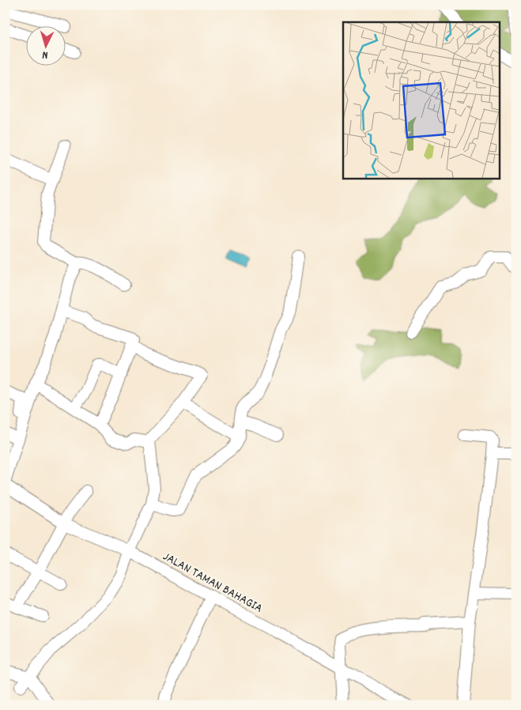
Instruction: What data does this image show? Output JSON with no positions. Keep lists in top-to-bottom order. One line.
{"streets":{"street":["JALAN TAMAN BAHAGIA"]},"north":"bottom"}
